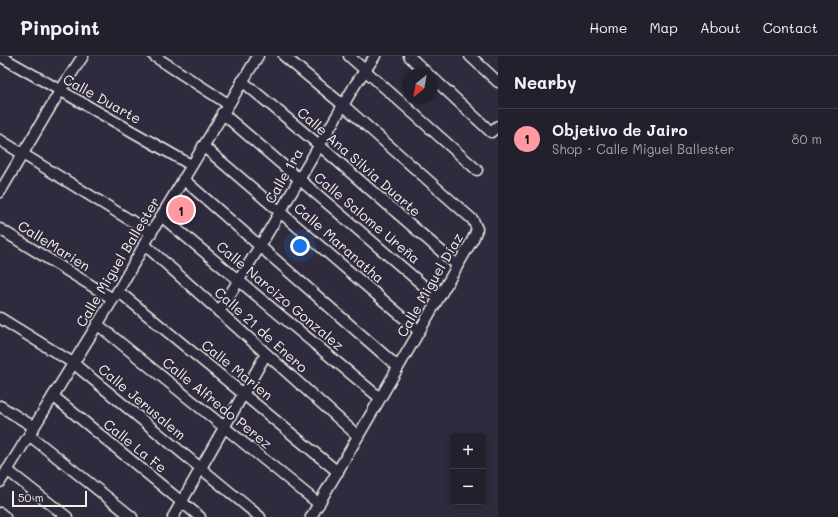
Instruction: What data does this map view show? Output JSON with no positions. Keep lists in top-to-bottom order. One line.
{"streets":{"street":["Calle Duarte","Calle Ana Silvia Duarte","Calle 1ra","Calle Salome Ureña","Calle Maranatha","CalleMarien","Calle Miguel Ballester","Calle Miguel Díaz","Calle Narcizo Gonzalez","Calle 21 de Enero","Calle Marien","Calle Jerusalem","Calle Alfredo Perez","Calle La Fe"]},"crossings":[["Calle Duarte","Calle Miguel Ballester"],["Calle Ana Silvia Duarte","Calle 1ra"],["Calle Ana Silvia Duarte","Calle Miguel Ballester"],["Calle Ana Silvia Duarte","Calle Miguel Díaz"],["Calle 1ra","Calle Salome Ureña"],["Calle 1ra","Calle Maranatha"],["Calle 1ra","Calle Miguel Díaz"],["Calle 1ra","Calle Narcizo Gonzalez"],["Calle 1ra","Calle 21 de Enero"],["Calle Salome Ureña","Calle Miguel Ballester"],["Calle Salome Ureña","Calle Miguel Díaz"],["Calle Maranatha","Calle Miguel Ballester"],["Calle Maranatha","Calle Miguel Díaz"],["CalleMarien","Calle Miguel Ballester"],["CalleMarien","Calle Marien"],["Calle Miguel Ballester","Calle Narcizo Gonzalez"],["Calle Miguel Ballester","Calle 21 de Enero"],["Calle Miguel Ballester","Calle Marien"],["Calle Miguel Ballester","Calle Jerusalem"],["Calle Miguel Ballester","Calle Alfredo Perez"],["Calle Miguel Ballester","Calle La Fe"],["Calle Miguel Díaz","Calle Narcizo Gonzalez"],["Calle Miguel Díaz","Calle 21 de Enero"],["Calle Miguel Díaz","Calle Marien"],["Calle Miguel Díaz","Calle Alfredo Perez"]],"scale_bar":"50 m","north":"bottom left","page":{"header":"Pinpoint","nav":["Home","Map","About","Contact"],"heading":"Nearby","list":[{"mark":"1","name":"Objetivo de Jairo","note":"Shop · Calle Miguel Ballester","value":"80 m"}],"pins":"1","map_buttons":["+","−"],"scale":"50 m"}}
